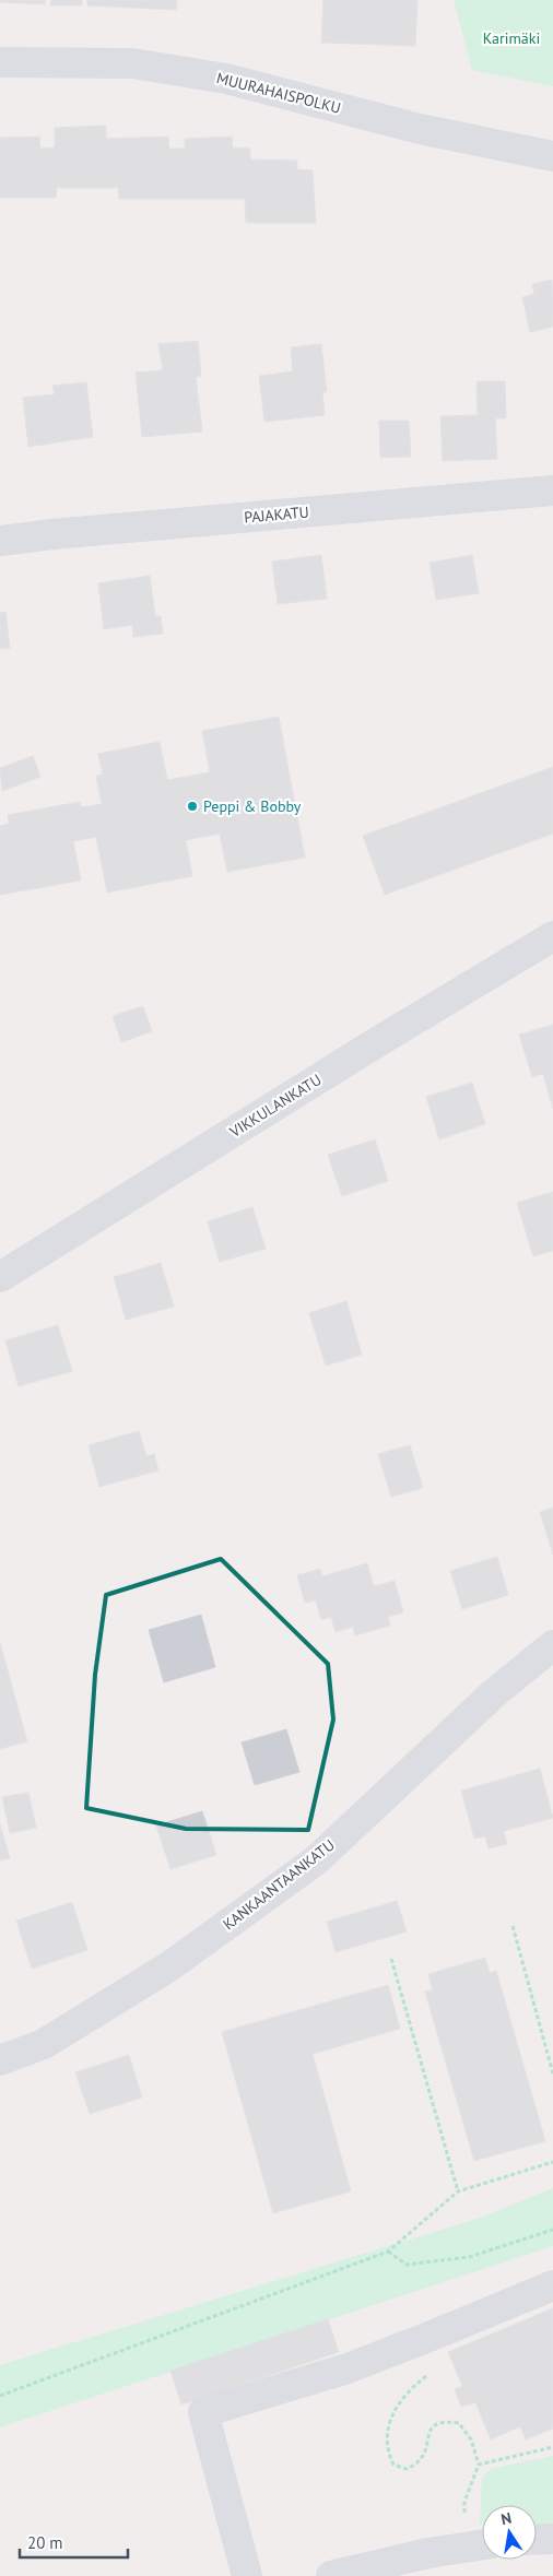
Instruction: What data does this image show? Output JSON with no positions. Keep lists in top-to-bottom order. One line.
{"streets":{"street":["MUURAHAISPOLKU","PAJAKATU","VIKKULANKATU","KANKAANTAANKATU"]},"parks":["Karimäki"],"places":["Peppi & Bobby"],"scale_bar":"20 m","north":"top"}
